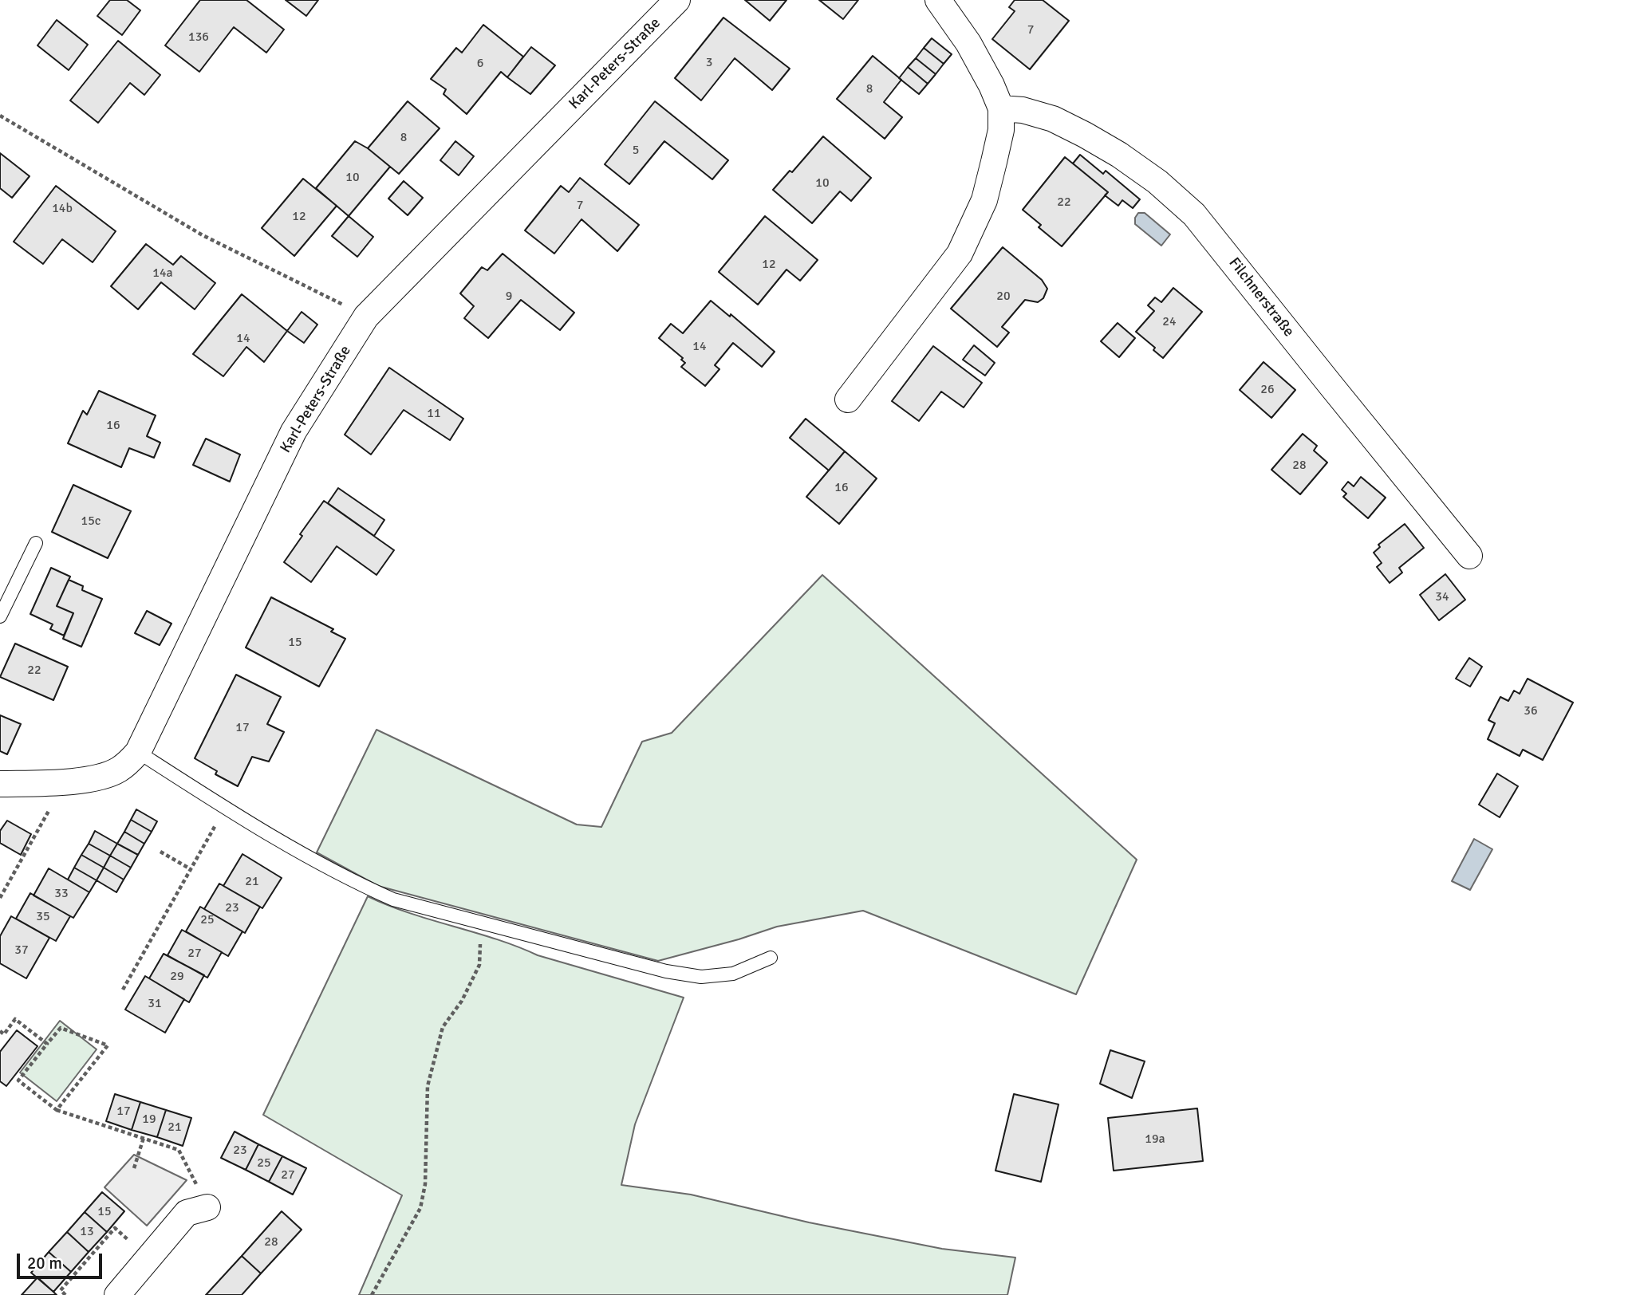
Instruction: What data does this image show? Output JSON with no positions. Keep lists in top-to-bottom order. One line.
{"streets":{"street":["Karl-Peters-Straße","Filchnerstraße"]},"house_numbers":["7","136","3","6","8","8","5","10","10","22","7","14b","12","12","14a","9","20","24","14","14","26","11","16","28","16","15c","34","15","22","36","17","21","33","23","35","25","37","27","29","31","17","19","21","19a","23","25","27","15","13","28"],"scale_bar":"20 m"}
